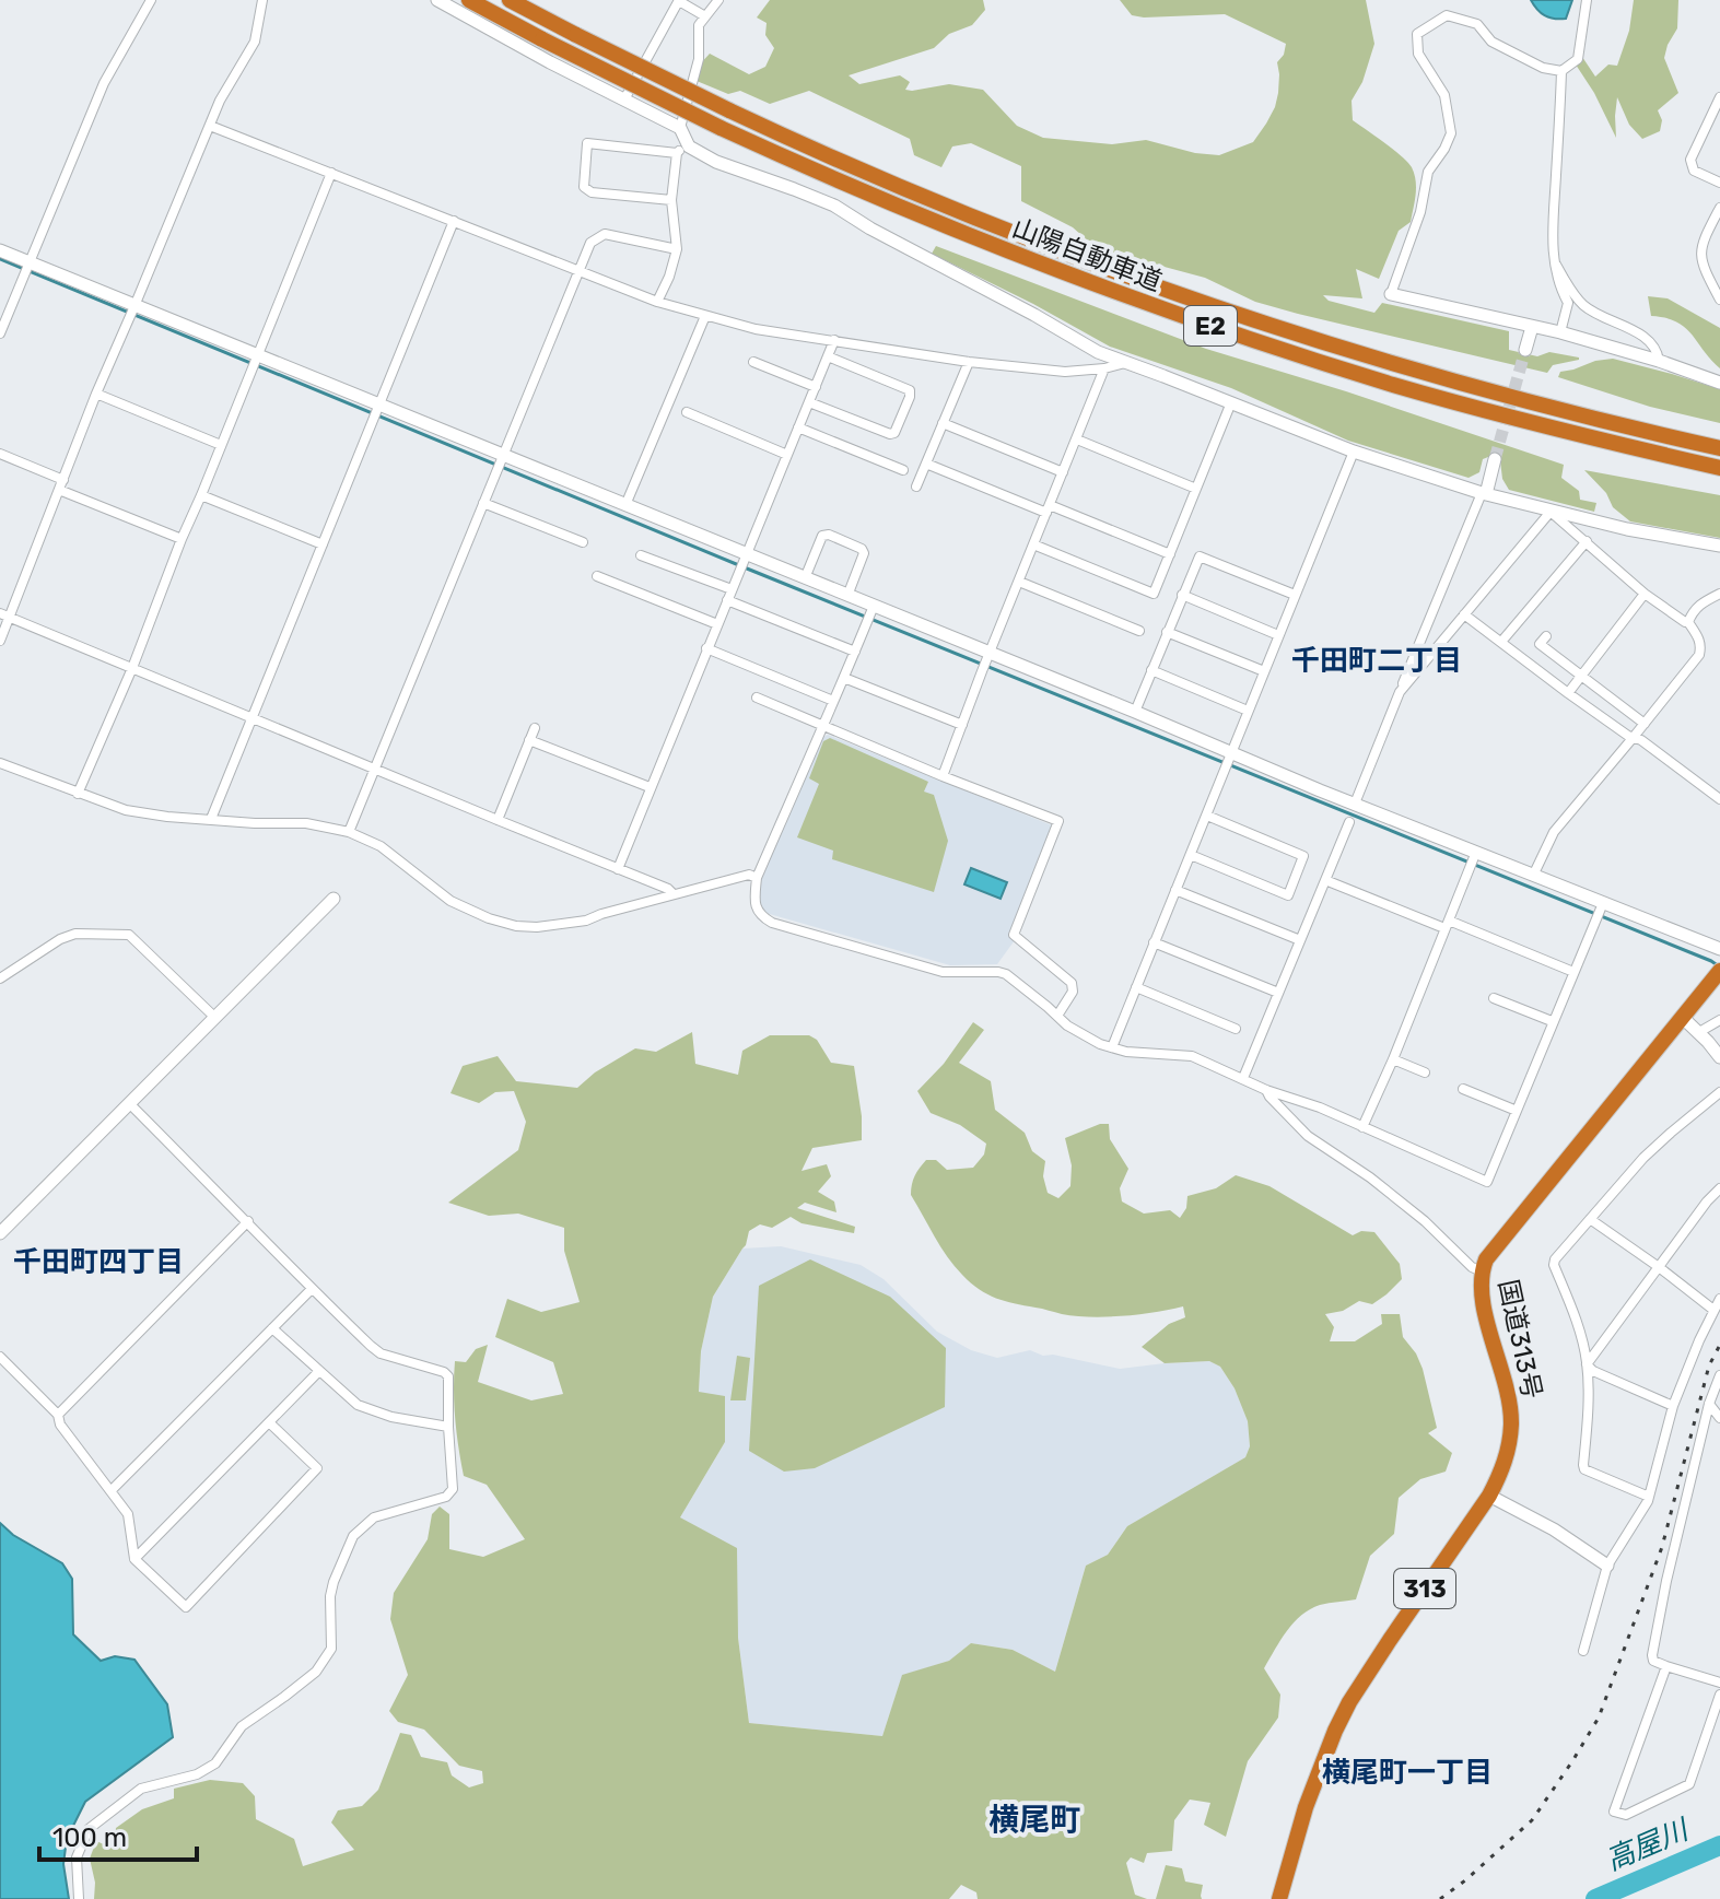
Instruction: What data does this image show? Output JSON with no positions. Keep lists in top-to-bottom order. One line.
{"streets":{"highway":["山陽自動車道","E2","国道313号","313"]},"districts":["千田町二丁目","千田町四丁目","横尾町一丁目","横尾町"],"water":["高屋川"],"scale_bar":"100 m"}
